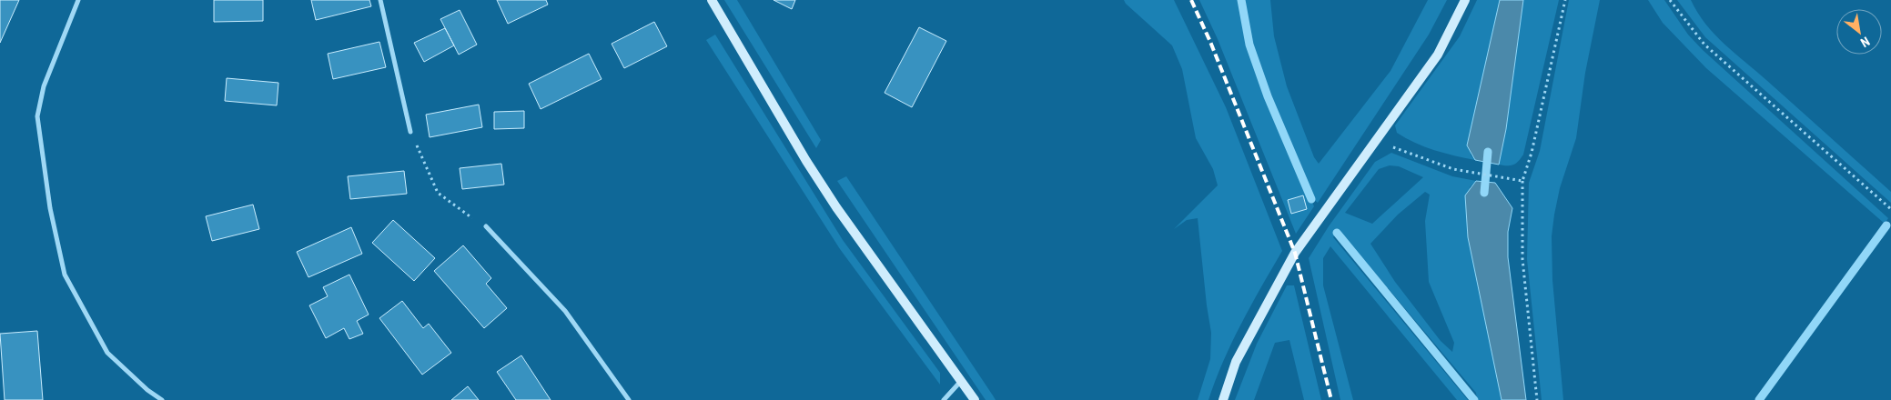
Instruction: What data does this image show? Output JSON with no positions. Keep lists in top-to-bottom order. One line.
{"north":"bottom right"}
